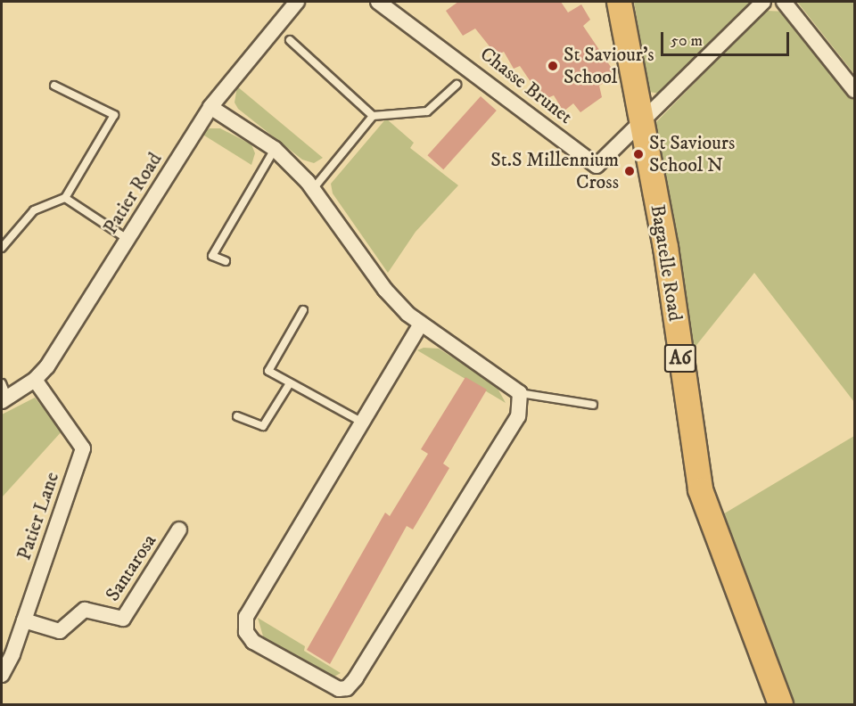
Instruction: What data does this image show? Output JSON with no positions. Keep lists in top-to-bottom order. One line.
{"streets":{"main road":["Bagatelle Road","A6"],"street":["Chasse Brunet","Patier Road","Patier Lane","Santarosa"]},"crossings":[["Chasse Brunet","Bagatelle Road"],["Patier Road","Patier Lane"],["Patier Lane","Santarosa"]],"places":["St Saviour's School","St Saviours School N","St.S Millennium Cross"],"scale_bar":"50 m"}
